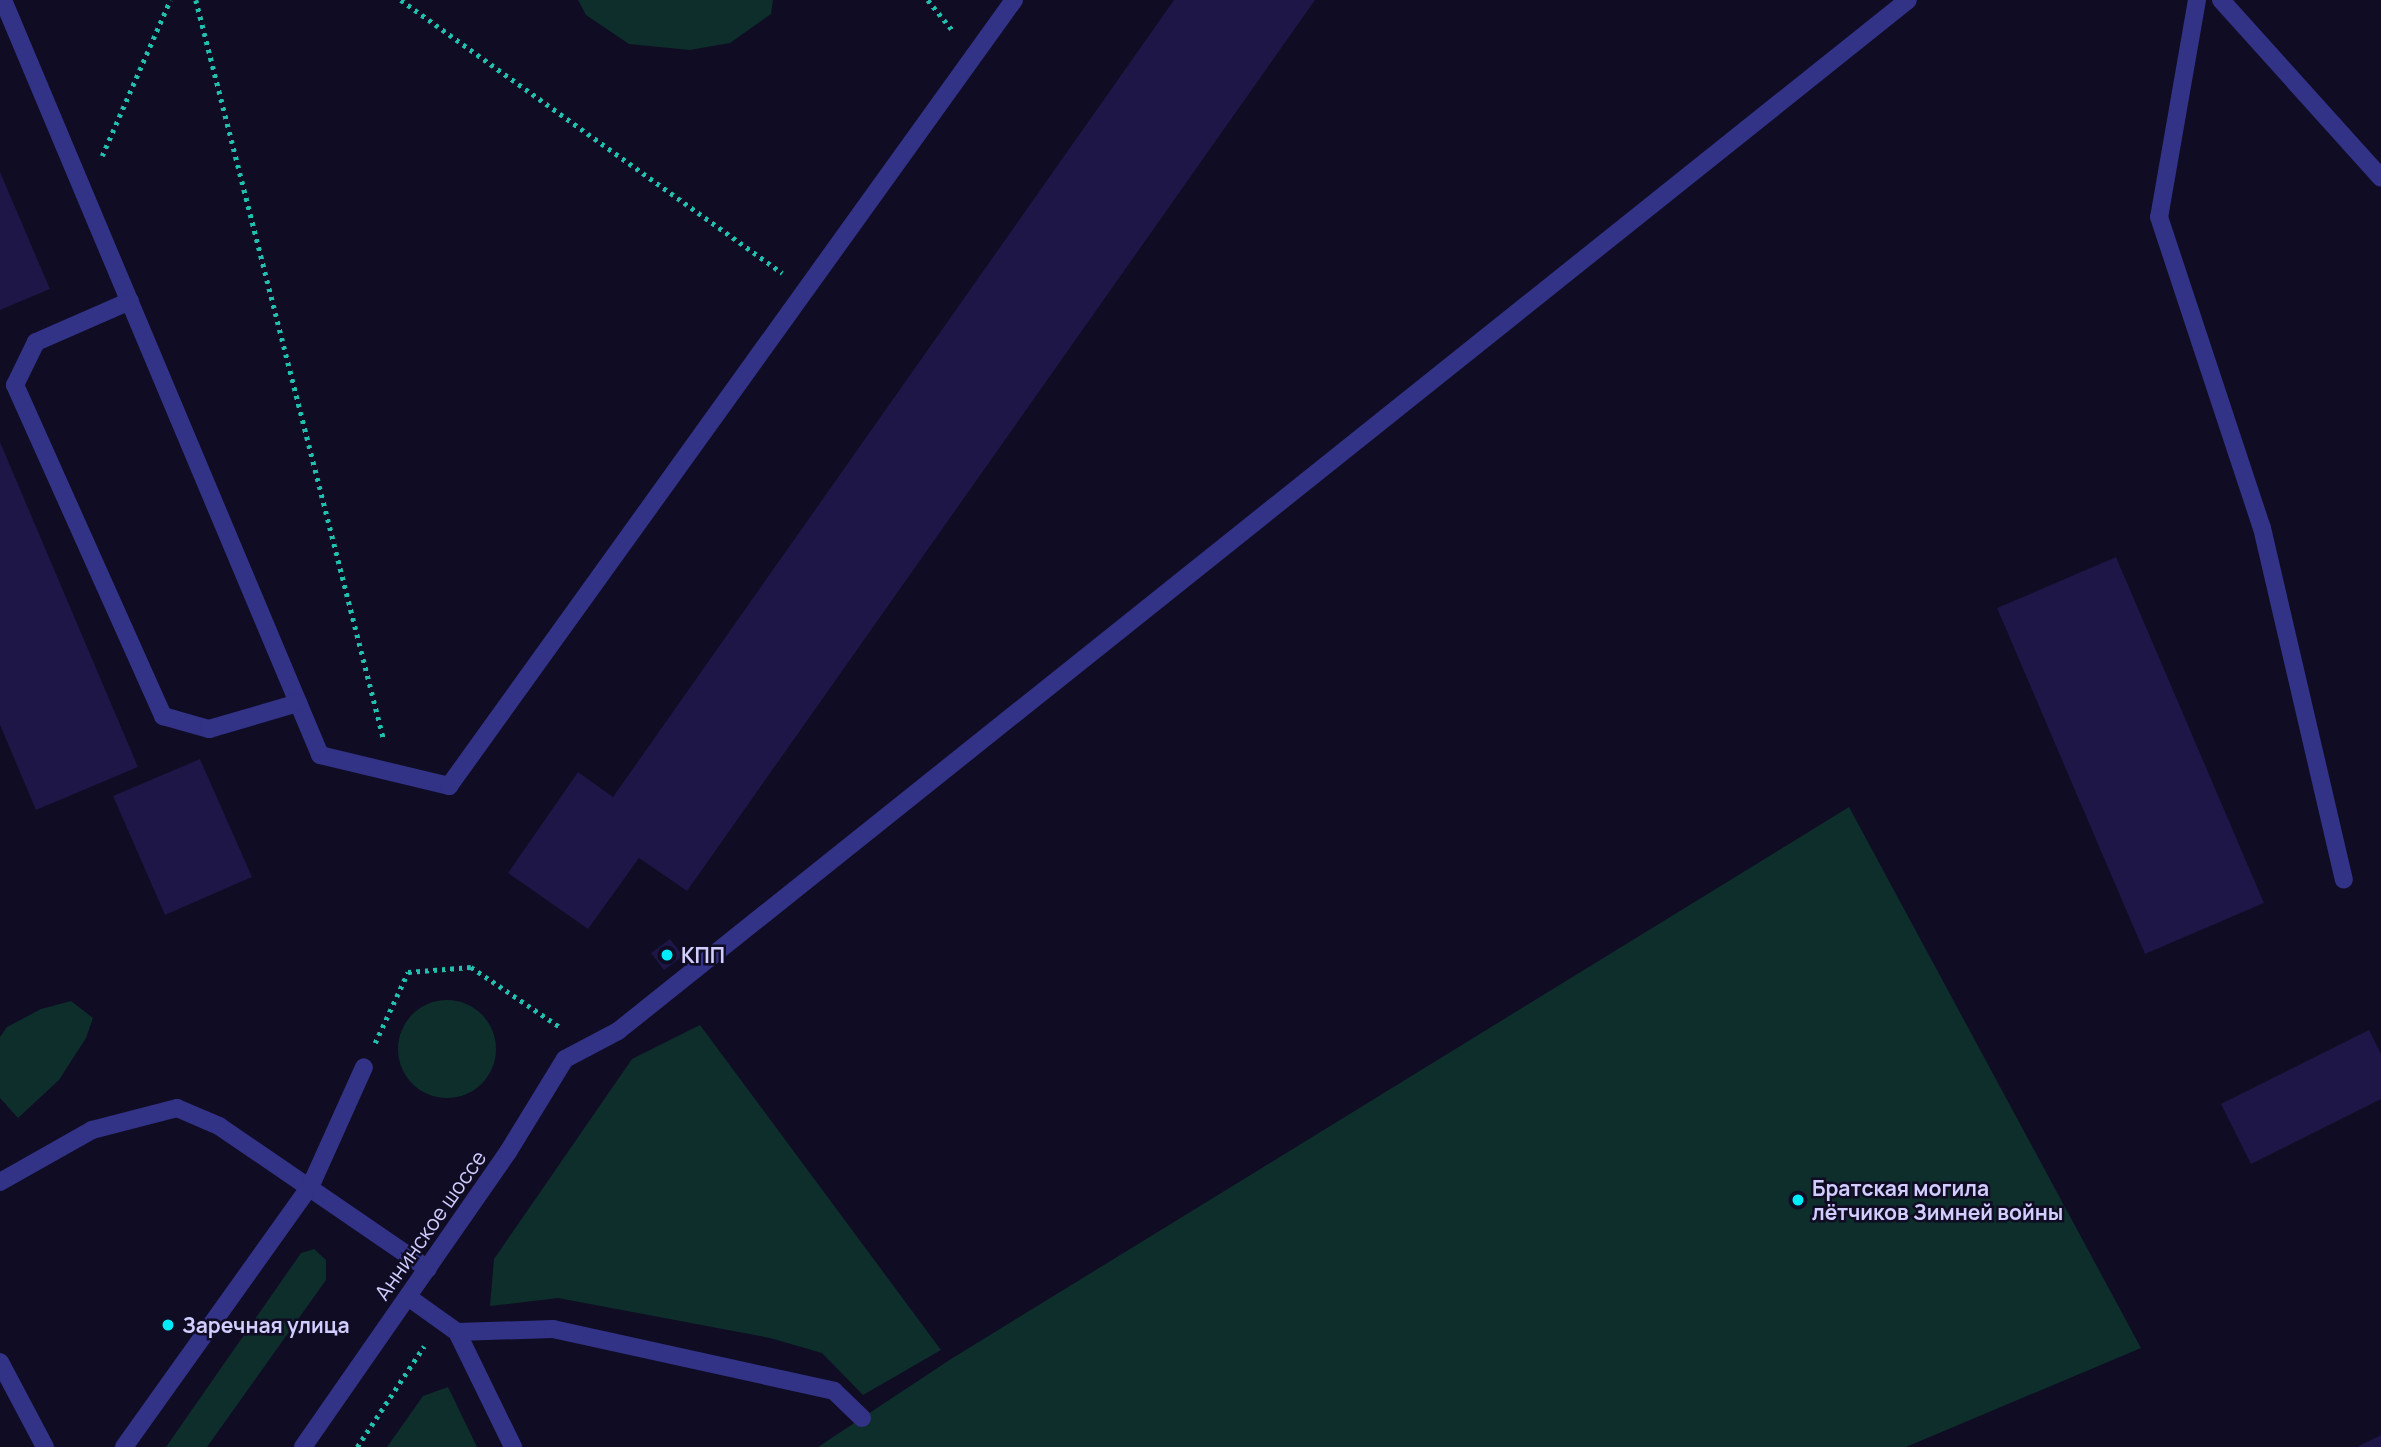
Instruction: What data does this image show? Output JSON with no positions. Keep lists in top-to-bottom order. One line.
{"streets":{"street":["Аннинское шоссе"]},"places":["КПП","Братская могила лётчиков Зимней войны","Заречная улица"]}
